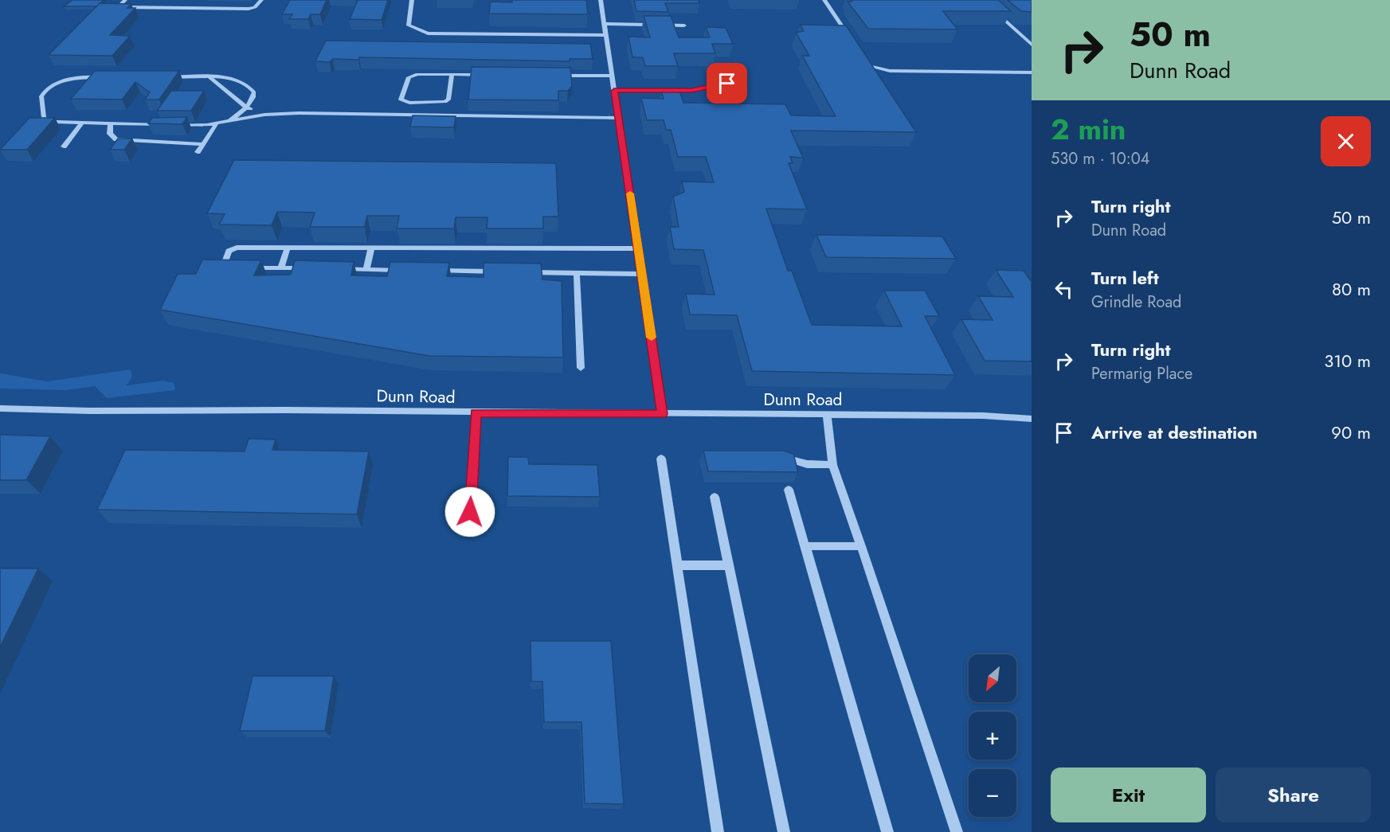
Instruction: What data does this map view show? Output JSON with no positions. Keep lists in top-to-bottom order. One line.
{"streets":{"street":["Dunn Road"]},"north":"bottom left","page":{"turn":["50 m","Dunn Road"],"heading":["2 min","530 m · 10:04"],"list":[{"name":"Turn right","note":"Dunn Road","value":"50 m"},{"name":"Turn left","note":"Grindle Road","value":"80 m"},{"name":"Turn right","note":"Permarig Place","value":"310 m"},{"name":"Arrive at destination","value":"90 m"}],"map_buttons":["+","−"],"buttons":["Exit","Share"]}}
